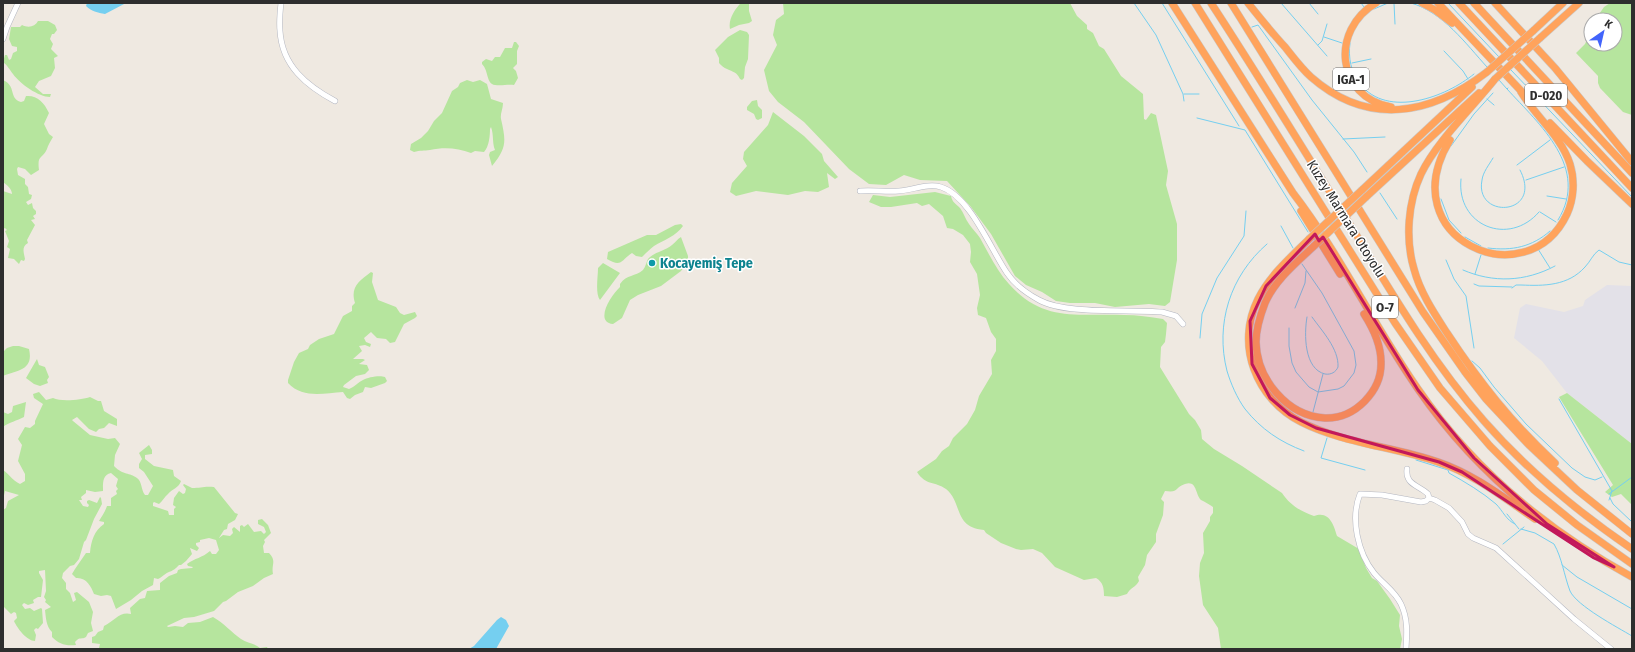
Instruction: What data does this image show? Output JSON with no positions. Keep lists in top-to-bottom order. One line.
{"streets":{"highway":["IGA-1","D-020","Kuzey Marmara Otoyolu","O-7"]},"places":["Kocayemiş Tepe"],"north":"top right"}
